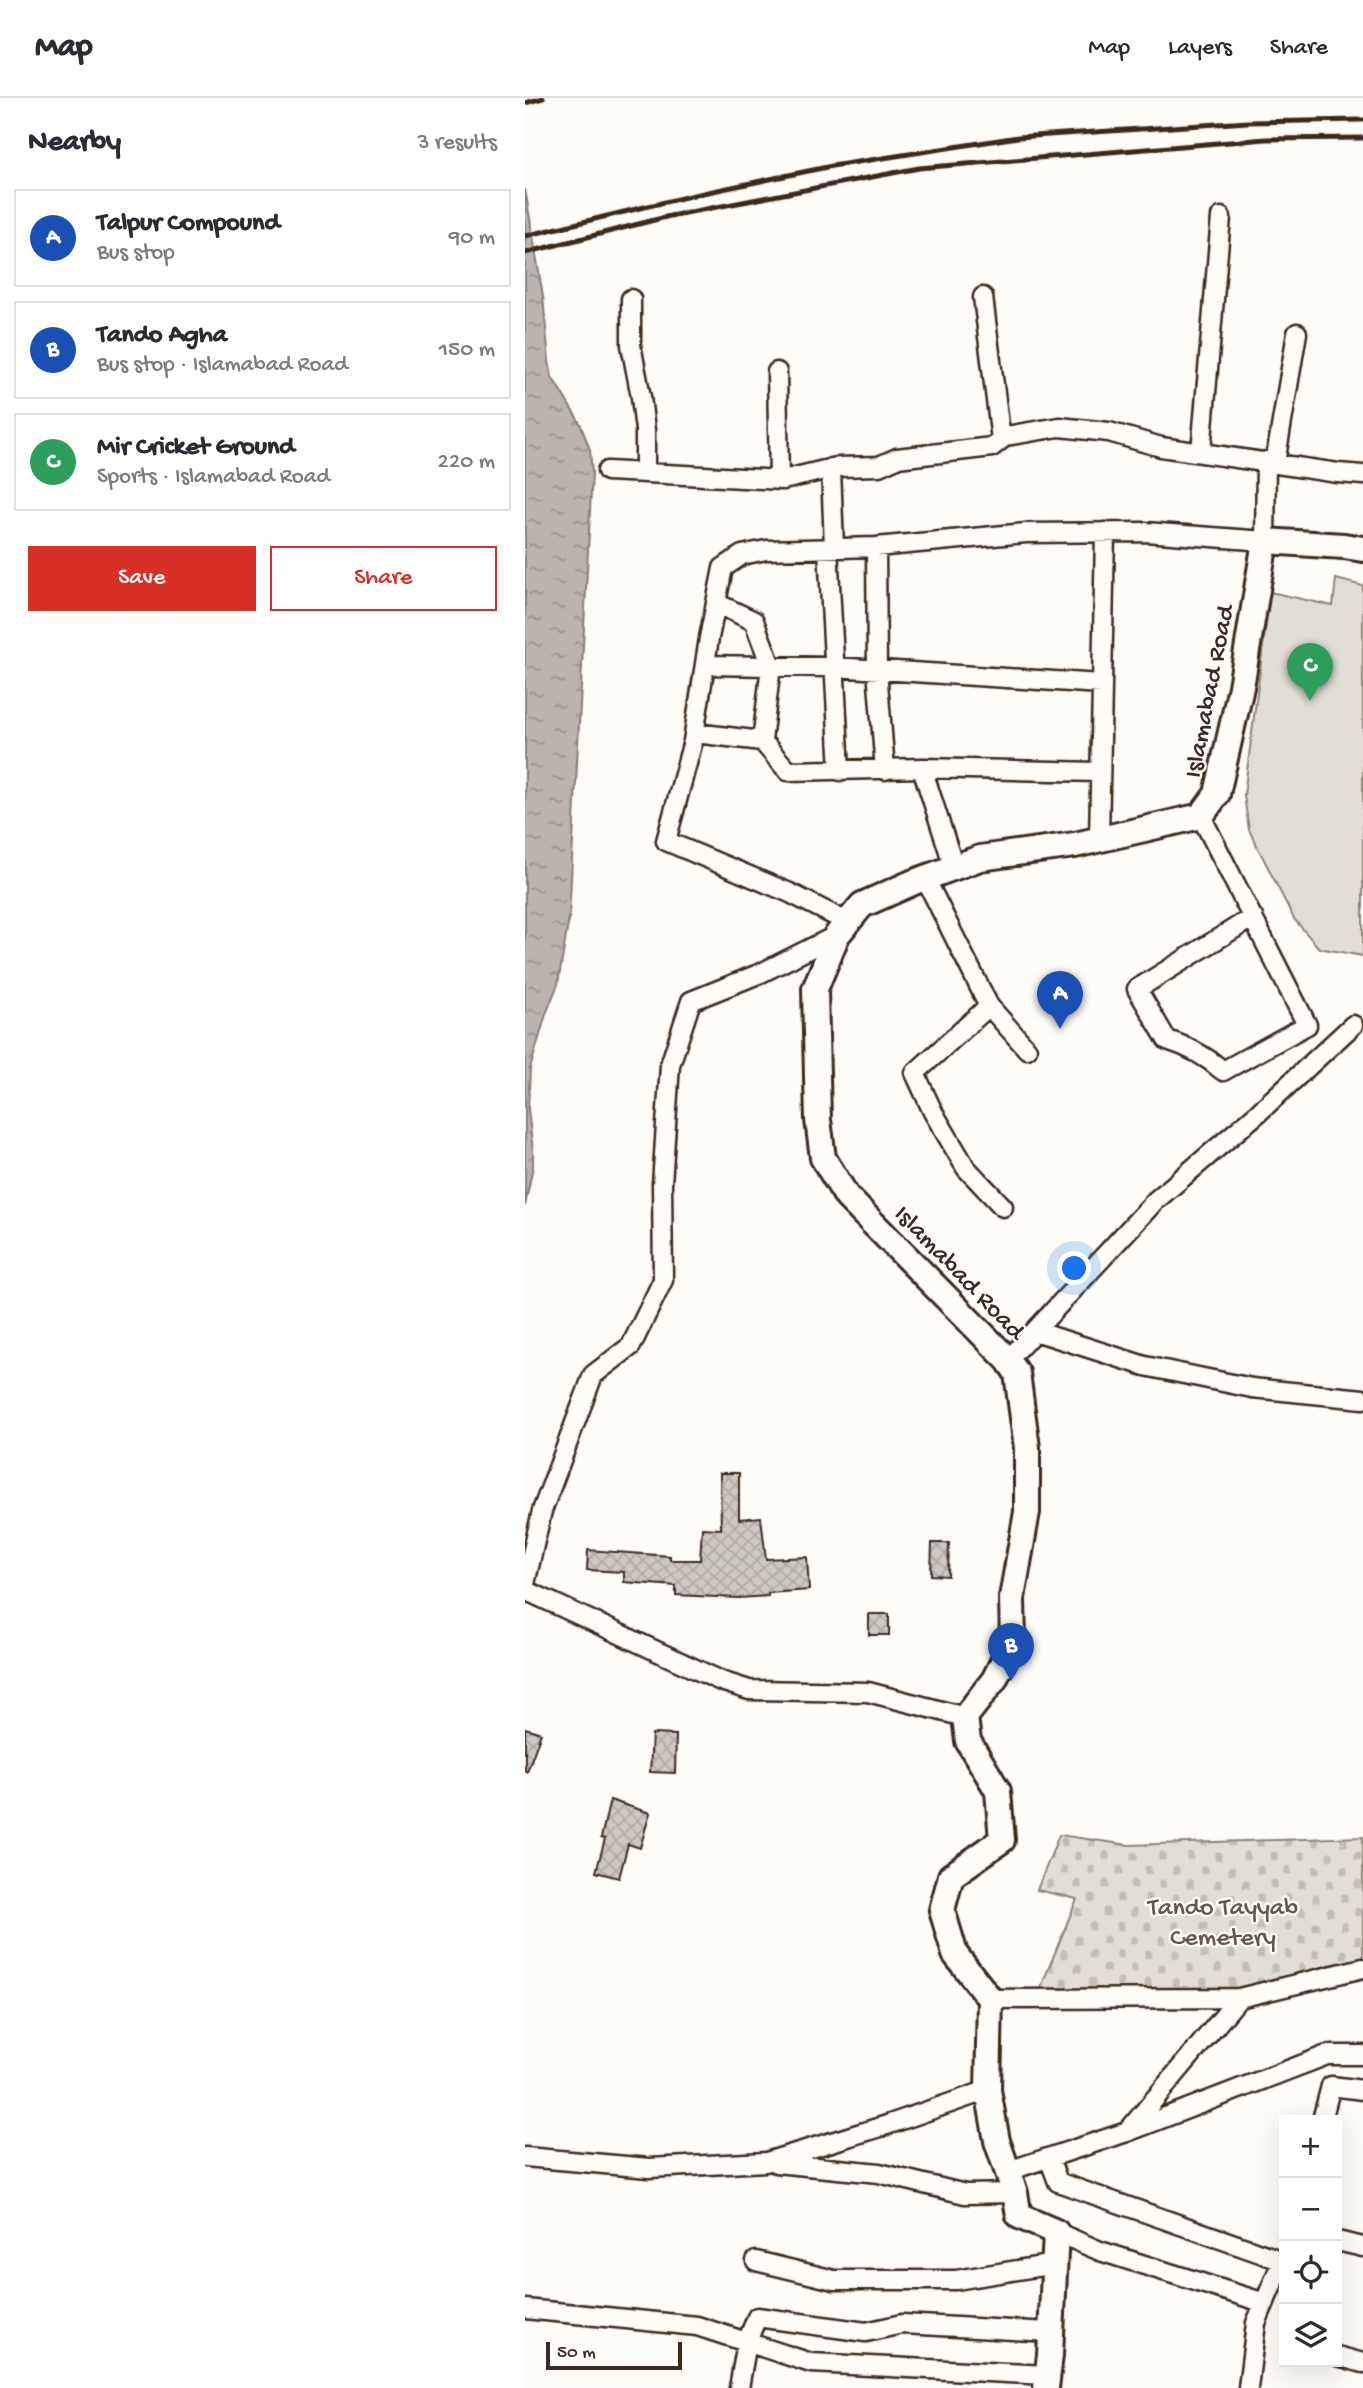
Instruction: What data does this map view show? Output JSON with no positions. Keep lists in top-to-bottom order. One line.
{"streets":{"street":["Islamabad Road"]},"parks":["Tando Tayyab Cemetery"],"scale_bar":"50 m","page":{"header":"Map","nav":["Map","Layers","Share"],"heading":["Nearby","3 results"],"list":[{"mark":"A","name":"Talpur Compound","note":"Bus stop","value":"90 m"},{"mark":"B","name":"Tando Agha","note":"Bus stop · Islamabad Road","value":"150 m"},{"mark":"C","name":"Mir Cricket Ground","note":"Sports · Islamabad Road","value":"220 m"}],"buttons":["Save","Share"],"pins":["C","A","B"],"map_buttons":["+","−"],"scale":"50 m"}}
